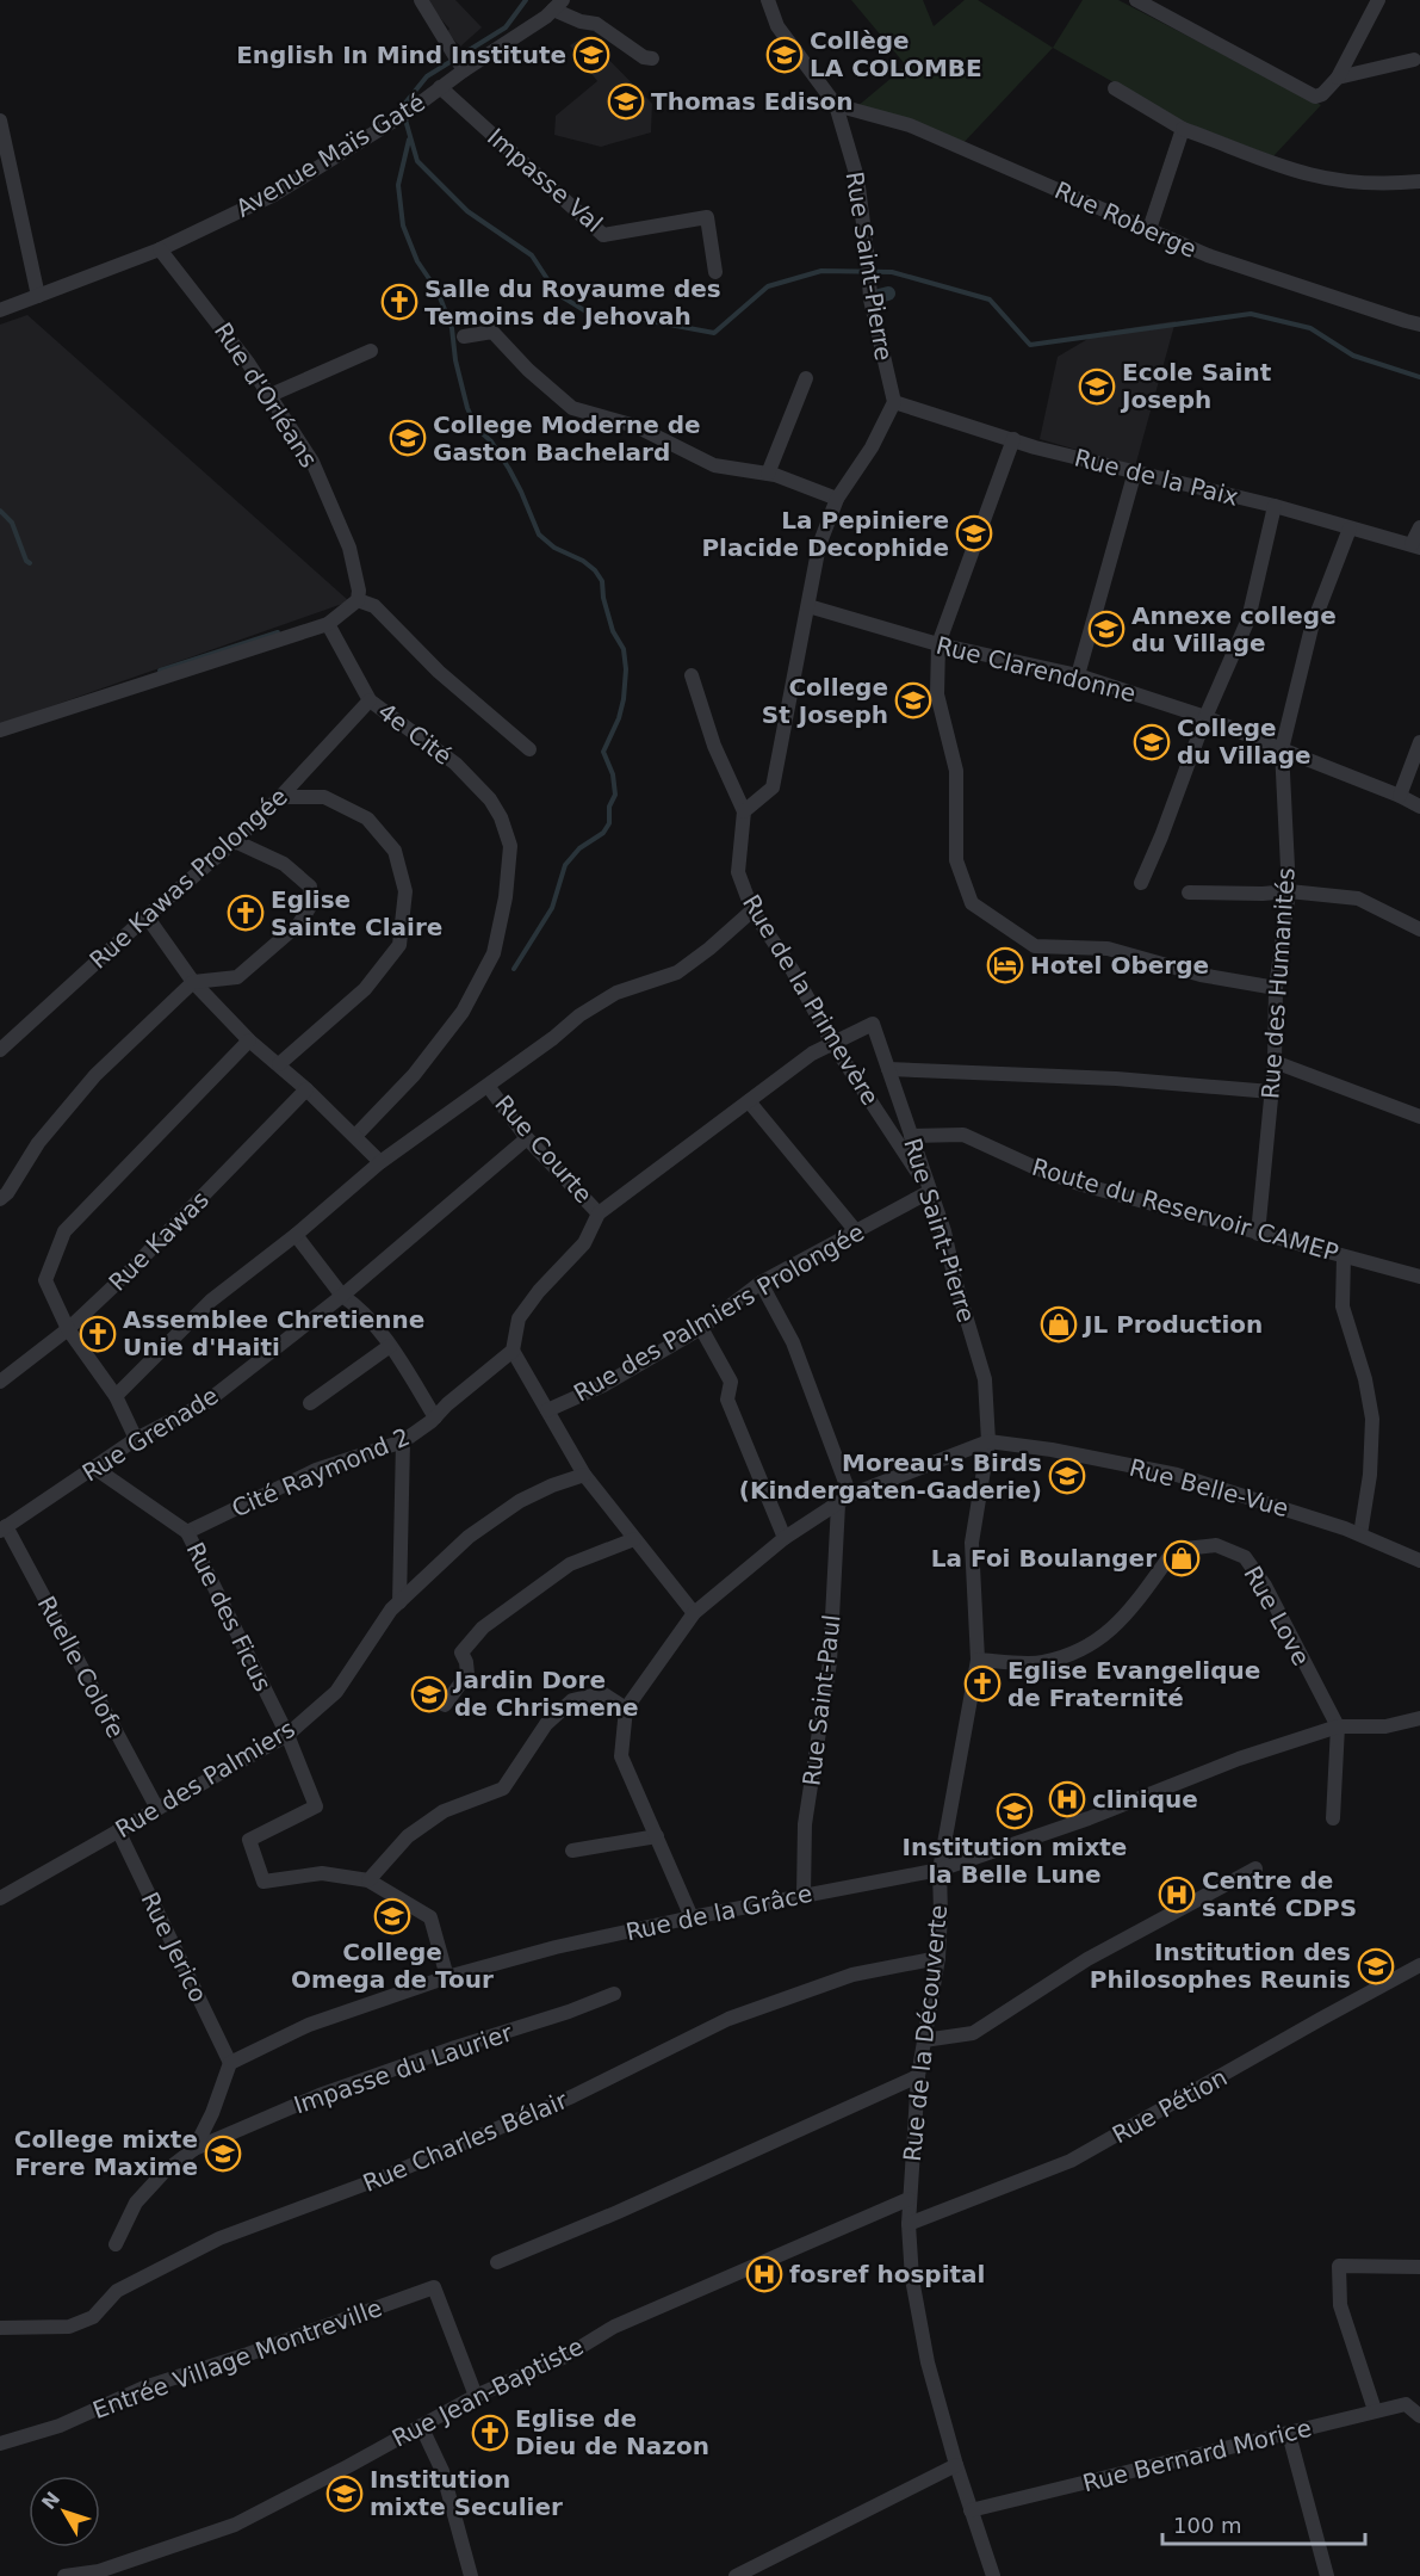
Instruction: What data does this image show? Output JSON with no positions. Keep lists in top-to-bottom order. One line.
{"streets":{"street":["Avenue Maïs Gaté","Impasse Val","Rue Roberge","Rue Saint-Pierre","Rue d'Orléans","Rue de la Paix","Rue Clarendonne","4e Cité","Rue Kawas Prolongée","Rue des Humanités","Rue de la Primevère","Rue Courte","Route du Reservoir CAMEP","Rue Kawas","Rue des Palmiers Prolongée","Rue Grenade","Cité Raymond 2","Rue Belle-Vue","Rue Love","Rue des Ficus","Ruelle Colofe","Rue Saint-Paul","Rue des Palmiers","Rue de la Grâce","Rue Jerico","Rue de la Découverte","Impasse du Laurier","Rue Pétion","Rue Charles Bélair","Entrée Village Montreville","Rue Jean-Baptiste","Rue Bernard Morice"]},"crossings":[["Avenue Maïs Gaté","Impasse Val"],["Avenue Maïs Gaté","Rue d'Orléans"],["Rue Roberge","Rue Saint-Pierre"],["Rue Saint-Pierre","Rue de la Paix"],["Rue Saint-Pierre","Rue de la Primevère"],["Rue Saint-Pierre","Route du Reservoir CAMEP"],["Rue Saint-Pierre","Rue des Palmiers Prolongée"],["Rue Saint-Pierre","Rue Belle-Vue"],["Rue Saint-Pierre","Rue de la Découverte"],["Rue de la Paix","Rue des Humanités"],["Rue Clarendonne","Rue des Humanités"],["4e Cité","Rue Kawas Prolongée"],["Rue des Humanités","Route du Reservoir CAMEP"],["Rue de la Primevère","Rue des Palmiers Prolongée"],["Rue Courte","Rue Grenade"],["Rue Grenade","Ruelle Colofe"],["Cité Raymond 2","Rue des Ficus"],["Rue Belle-Vue","Rue de la Découverte"],["Rue Love","Rue de la Grâce"],["Rue Love","Rue de la Découverte"],["Rue des Ficus","Rue des Palmiers"],["Rue des Ficus","Rue de la Grâce"],["Ruelle Colofe","Rue des Palmiers"],["Rue Saint-Paul","Rue de la Grâce"],["Rue des Palmiers","Rue Jerico"],["Rue de la Grâce","Rue Jerico"],["Rue de la Grâce","Rue de la Découverte"],["Rue de la Découverte","Rue Pétion"],["Rue de la Découverte","Rue Charles Bélair"],["Rue de la Découverte","Rue Jean-Baptiste"],["Rue de la Découverte","Rue Bernard Morice"],["Entrée Village Montreville","Rue Jean-Baptiste"]],"places":{"school or university":["English In Mind Institute","Collège LA COLOMBE","Thomas Edison","Ecole Saint Joseph","College Moderne de Gaston Bachelard","La Pepiniere Placide Decophide","Annexe college du Village","College St Joseph","College du Village","Moreau's Birds (Kindergaten-Gaderie)","Jardin Dore de Chrismene","Institution mixte la Belle Lune","College Omega de Tour","Institution des Philosophes Reunis","College mixte Frere Maxime","Institution mixte Seculier"],"church":["Salle du Royaume des Temoins de Jehovah","Eglise Sainte Claire","Assemblee Chretienne Unie d'Haiti","Eglise Evangelique de Fraternité","Eglise de Dieu de Nazon"],"hotel":["Hotel Oberge"],"shop":["JL Production","La Foi Boulanger"],"hospital":["clinique","Centre de santé CDPS","fosref hospital"]},"scale_bar":"100 m","north":"top left"}
